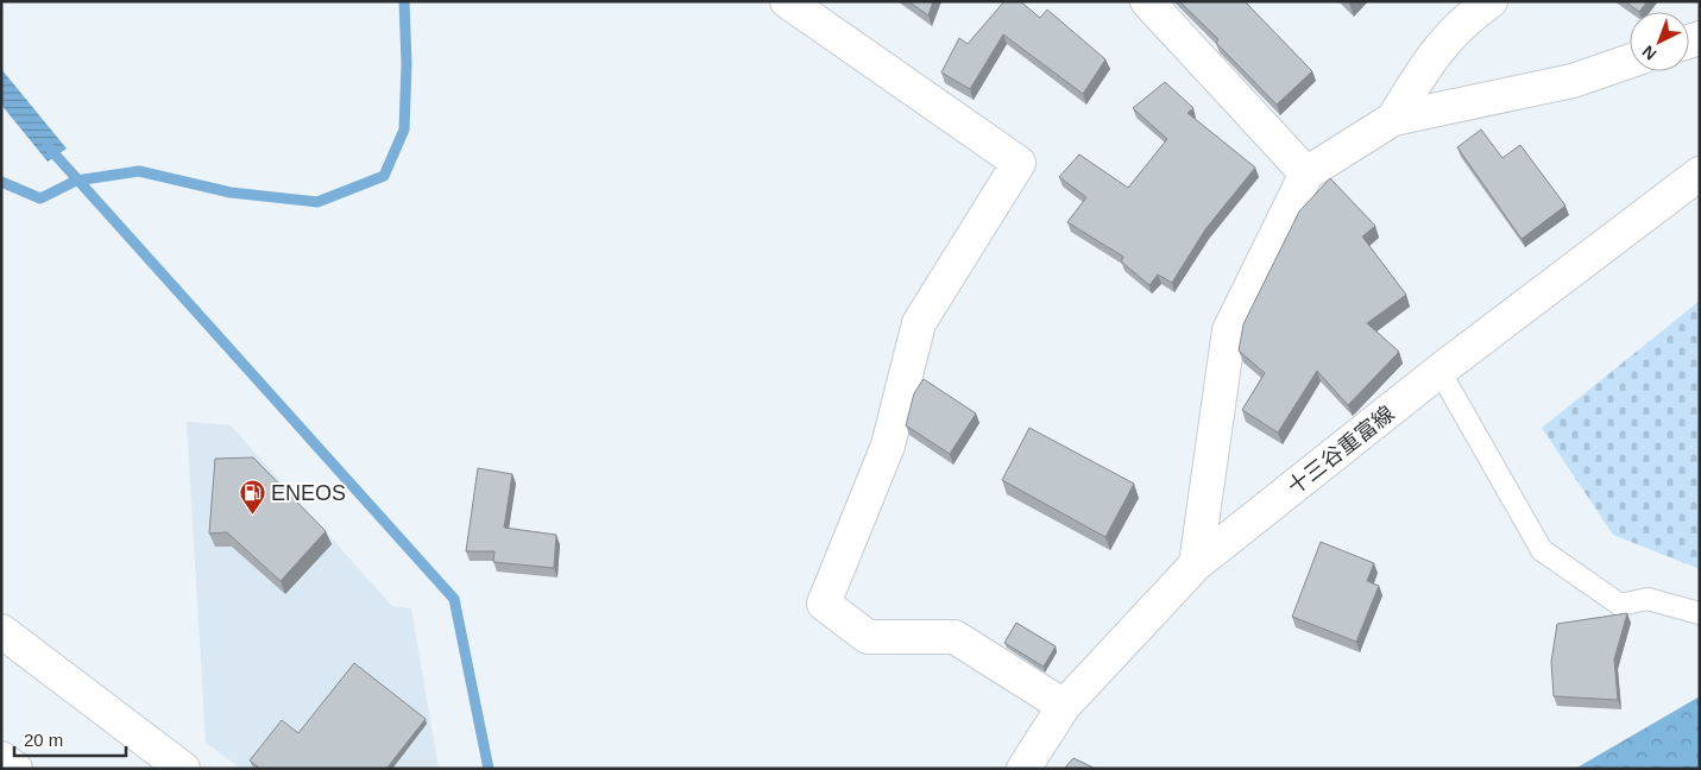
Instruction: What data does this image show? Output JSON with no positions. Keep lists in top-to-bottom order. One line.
{"streets":{"main road":["十三谷重富線"]},"places":{"fuel station":["ENEOS"]},"scale_bar":"20 m","north":"bottom left"}
